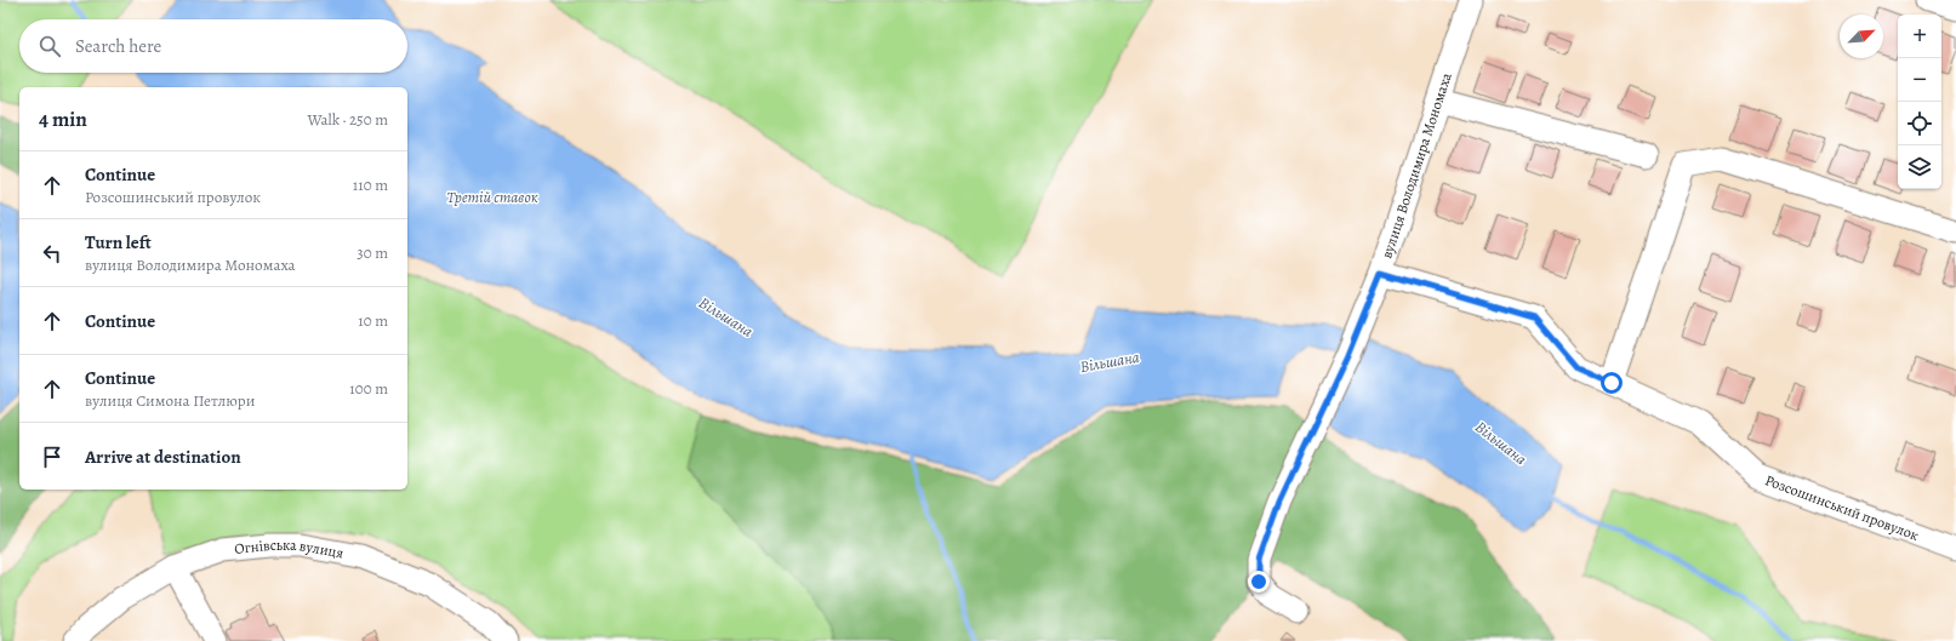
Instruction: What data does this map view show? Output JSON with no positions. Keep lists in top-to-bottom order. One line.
{"streets":{"street":["вулиця Володимира Мономаха","Розсошинський провулок","Огнівська вулиця"]},"crossings":[["вулиця Володимира Мономаха","Розсошинський провулок"]],"water":["Третій ставок","Вільшана"],"north":"top right","page":{"map_buttons":["+","−"],"search":"Search here","heading":["4 min","Walk · 250 m"],"list":[["Continue","Розсошинський провулок","110 m"],["Turn left","вулиця Володимира Мономаха","30 m"],["Continue","10 m"],["Continue","вулиця Симона Петлюри","100 m"],"Arrive at destination"]}}
